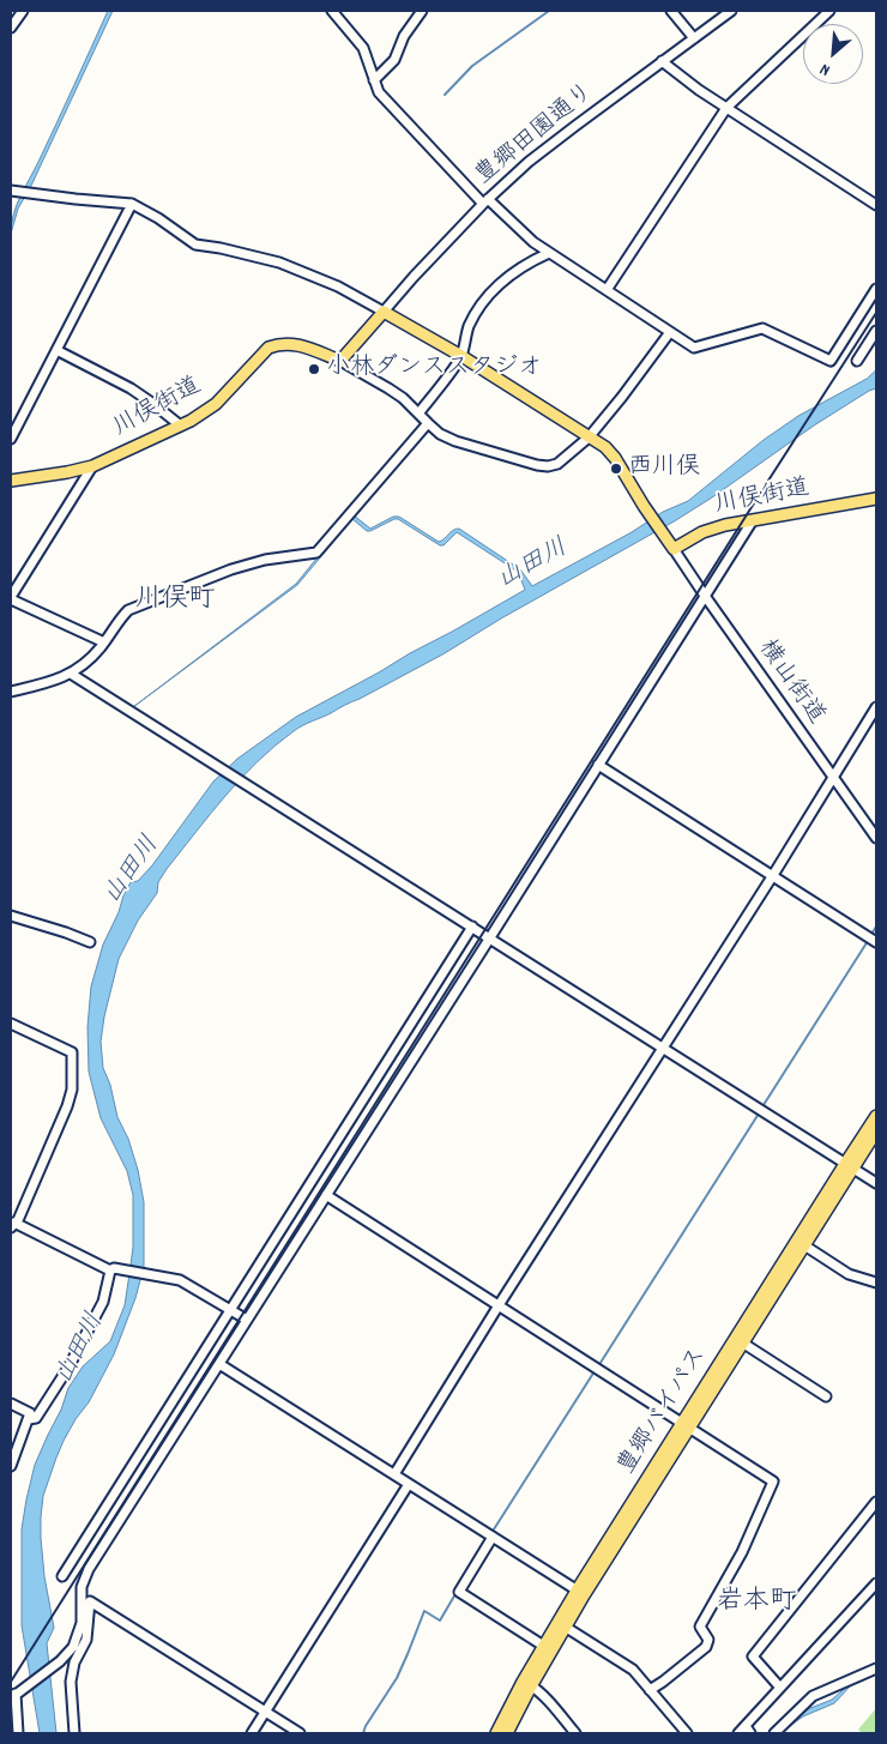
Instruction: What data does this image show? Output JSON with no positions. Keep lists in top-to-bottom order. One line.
{"streets":{"main road":["川俣街道","豊郷バイパス"],"street":["豊郷田園通り","横山街道"]},"crossings":[["川俣街道","横山街道"]],"districts":["川俣町","岩本町"],"water":["山田川"],"places":["小林ダンススタジオ","西川俣"],"north":"bottom left"}
